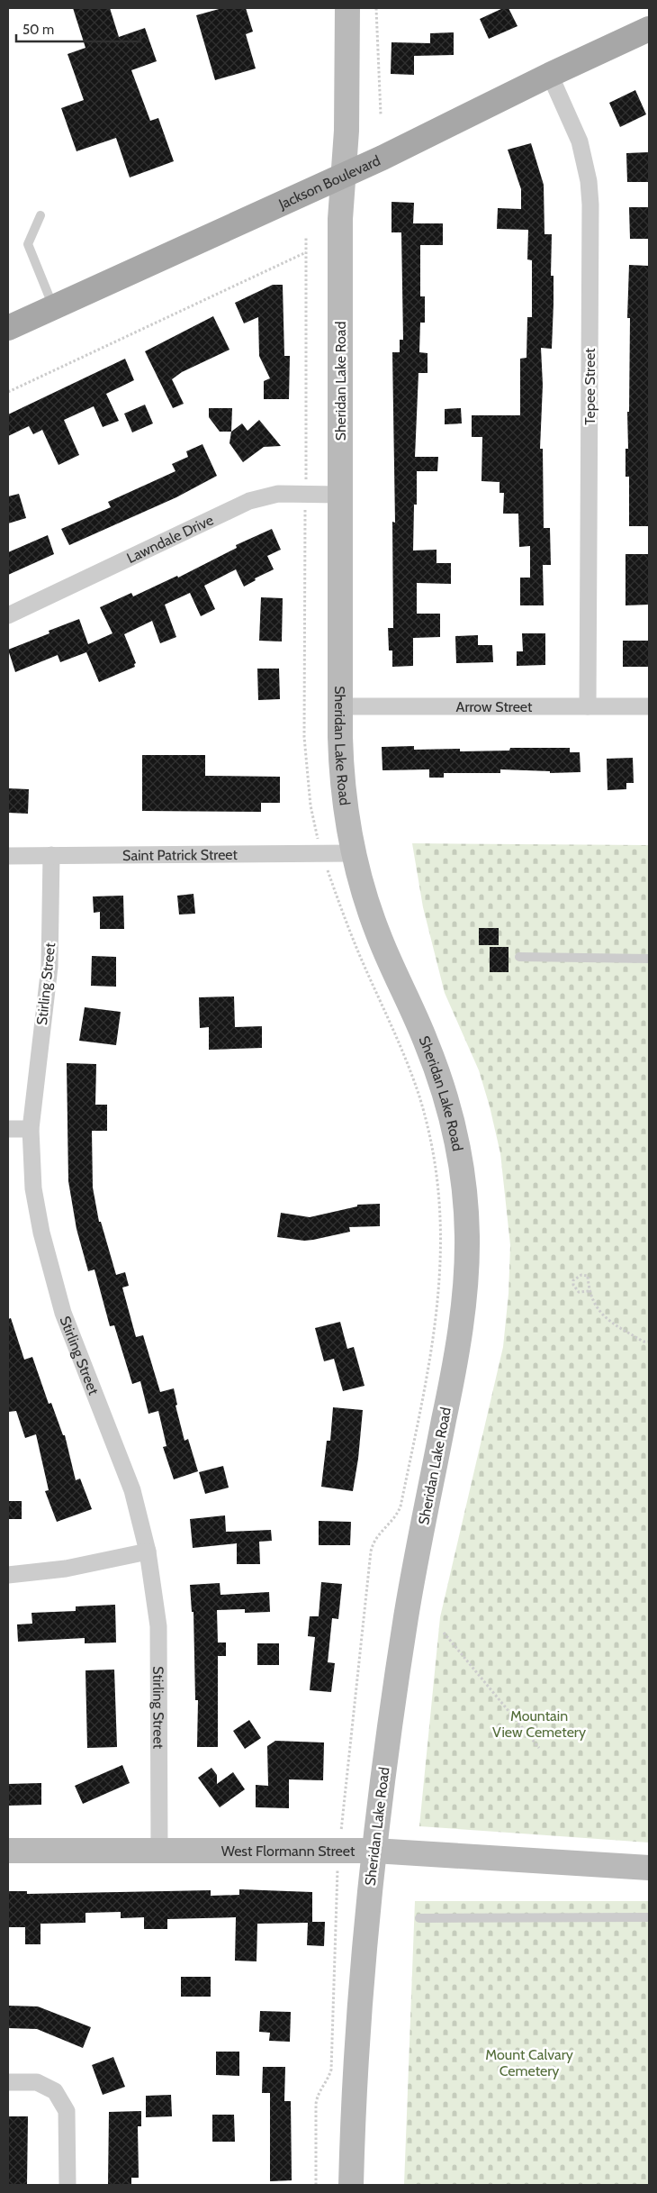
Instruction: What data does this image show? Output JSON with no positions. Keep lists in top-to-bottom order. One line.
{"streets":{"main road":["Jackson Boulevard","Sheridan Lake Road","West Flormann Street"],"street":["Tepee Street","Lawndale Drive","Arrow Street","Saint Patrick Street","Stirling Street"]},"crossings":[["Jackson Boulevard","Sheridan Lake Road"],["Jackson Boulevard","Tepee Street"],["Sheridan Lake Road","Lawndale Drive"],["Sheridan Lake Road","Arrow Street"],["Sheridan Lake Road","Saint Patrick Street"],["Sheridan Lake Road","West Flormann Street"],["Tepee Street","Arrow Street"],["Saint Patrick Street","Stirling Street"],["Stirling Street","West Flormann Street"]],"parks":["Mountain View Cemetery","Mount Calvary Cemetery"],"scale_bar":"50 m"}
